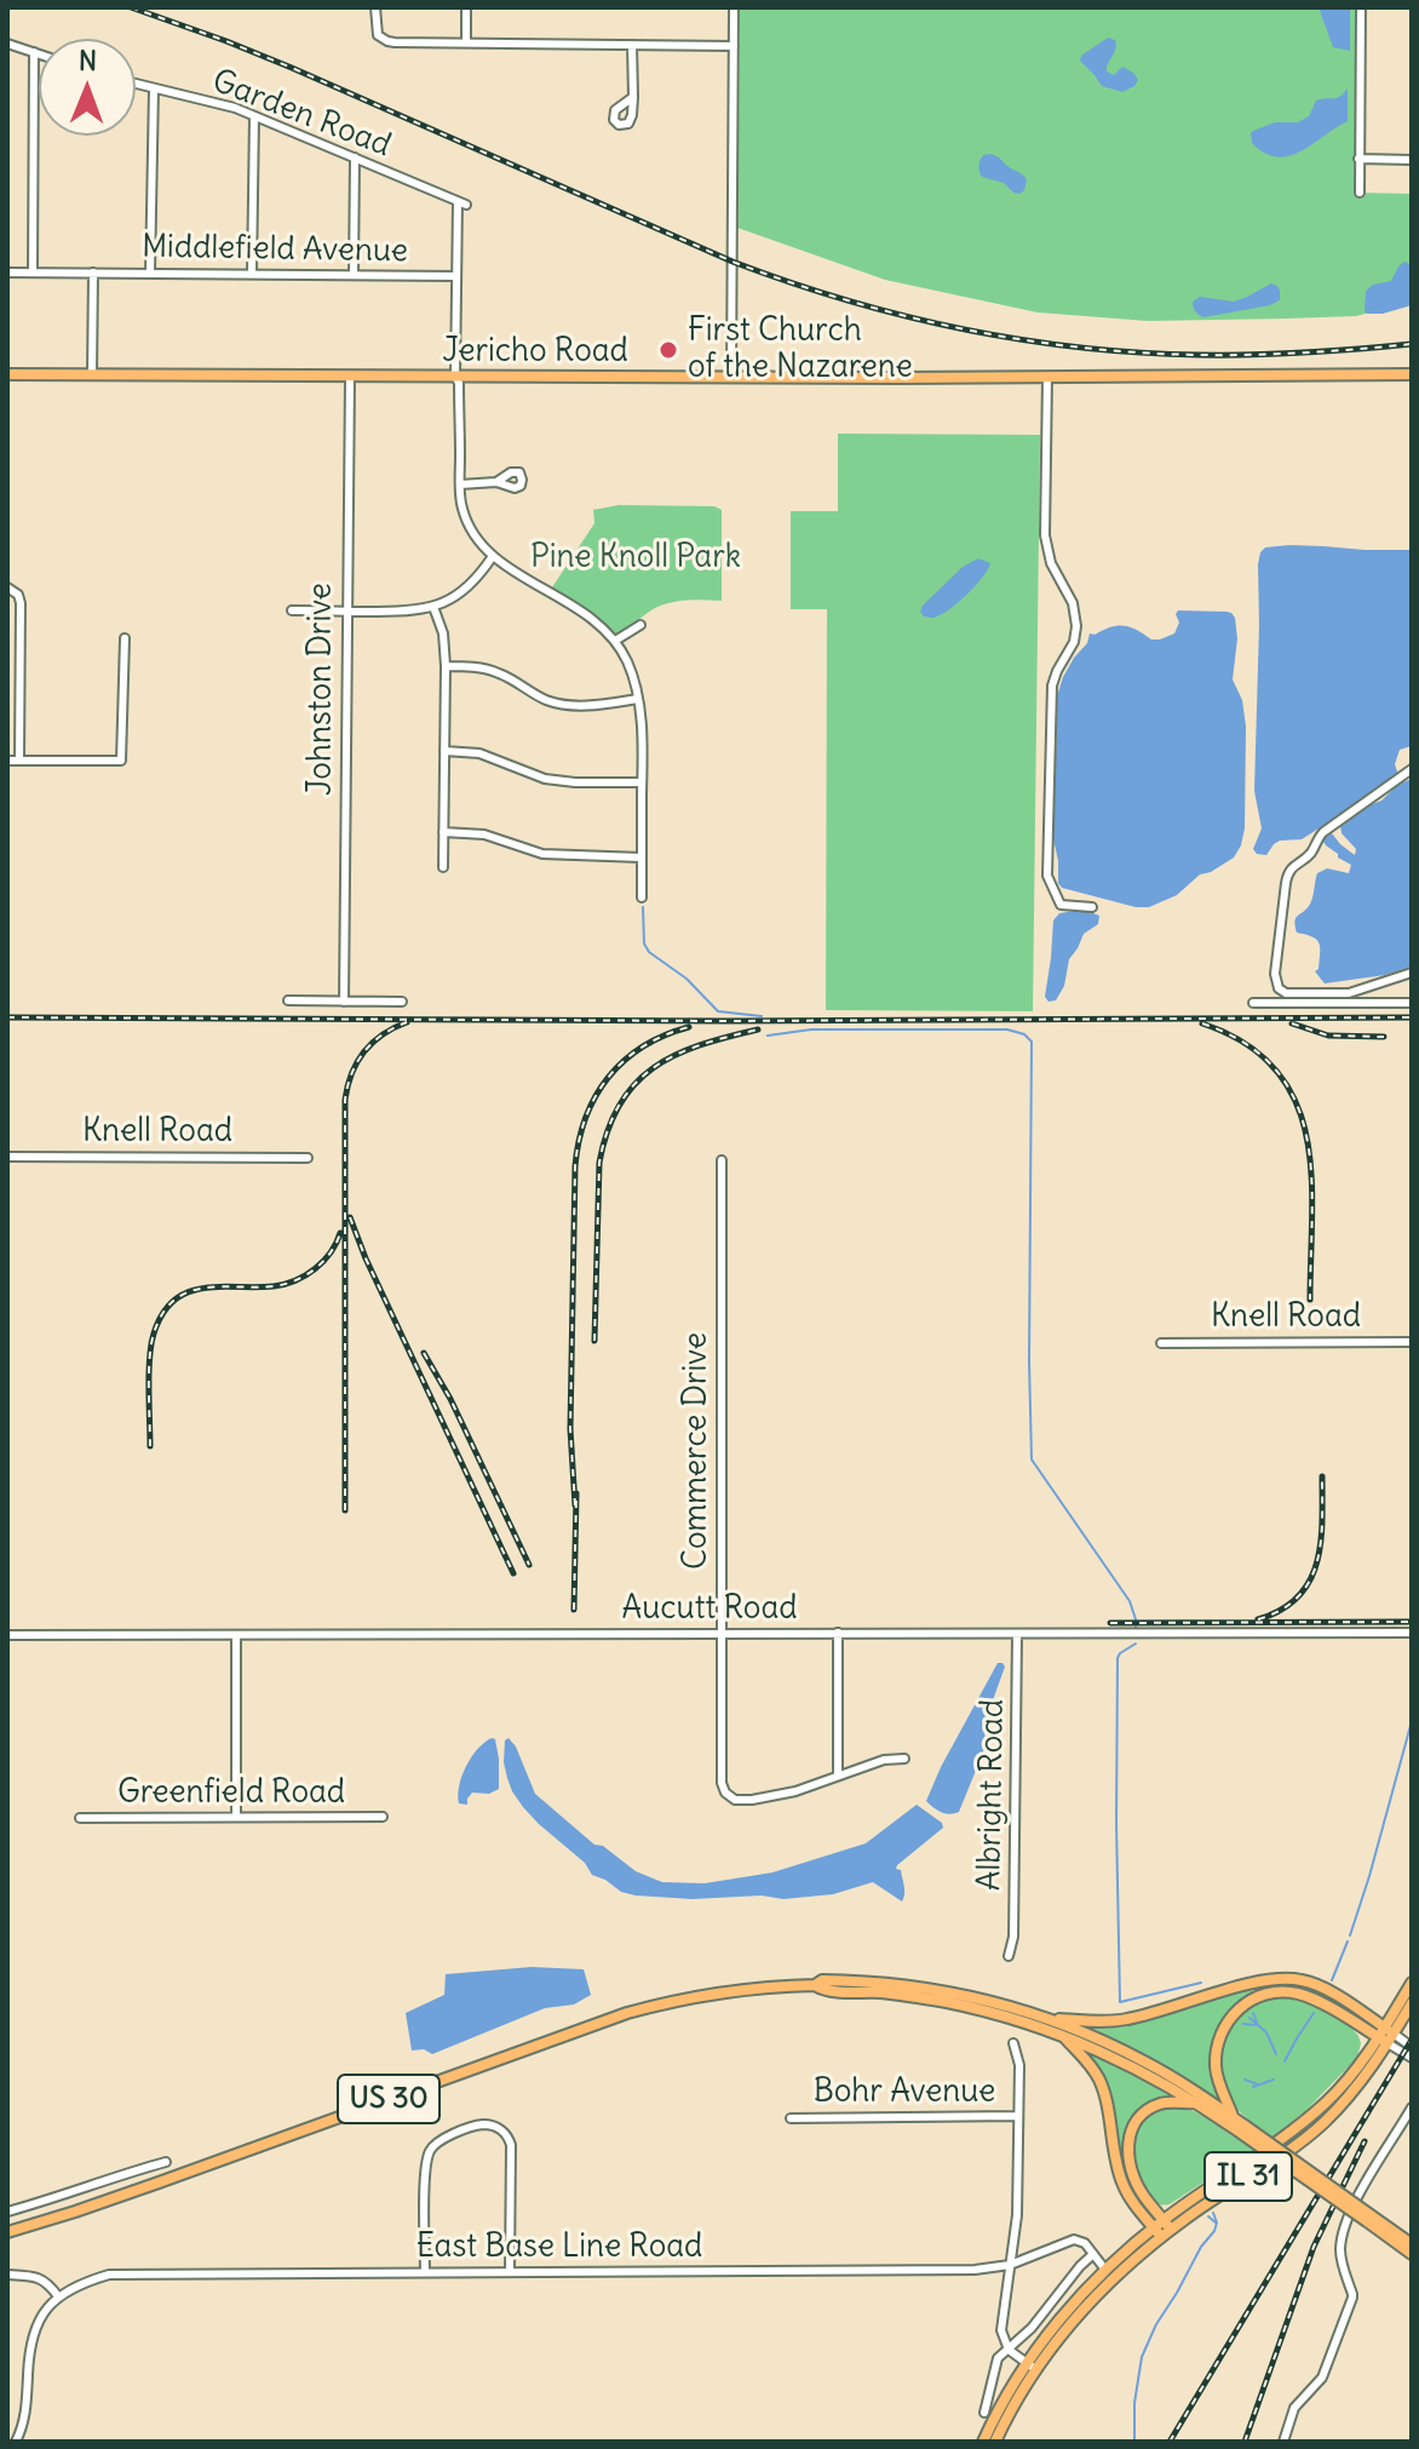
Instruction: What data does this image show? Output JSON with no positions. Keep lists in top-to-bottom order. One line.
{"streets":{"main road":["Jericho Road","US 30","IL 31"],"street":["Garden Road","Middlefield Avenue","Johnston Drive","Knell Road","Commerce Drive","Aucutt Road","Greenfield Road","Albright Road","Bohr Avenue","East Base Line Road"]},"crossings":[["Garden Road","Middlefield Avenue"],["Jericho Road","Johnston Drive"],["Commerce Drive","Aucutt Road"],["Aucutt Road","Albright Road"]],"parks":["Pine Knoll Park"],"places":["First Church of the Nazarene"],"north":"top"}
